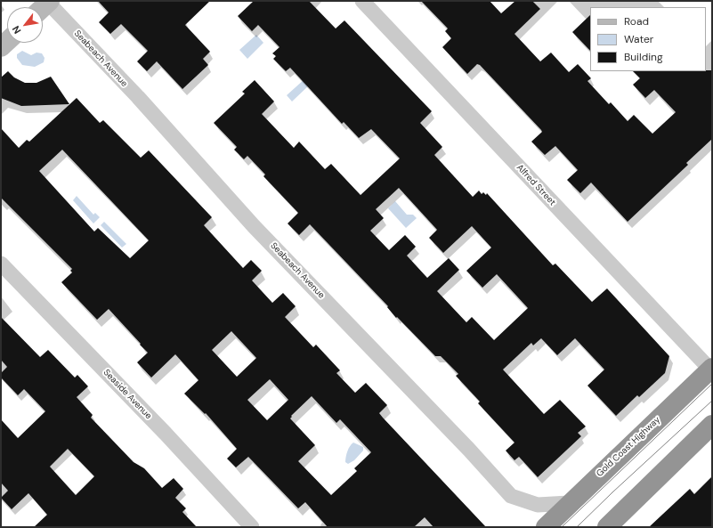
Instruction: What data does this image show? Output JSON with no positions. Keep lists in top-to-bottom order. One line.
{"streets":{"highway":["Gold Coast Highway"],"street":["Seabeach Avenue","Alfred Street","Seaside Avenue"]},"crossings":[["Seabeach Avenue","Gold Coast Highway"],["Alfred Street","Gold Coast Highway"]],"legend":["Road","Water","Building"],"north":"bottom left"}
